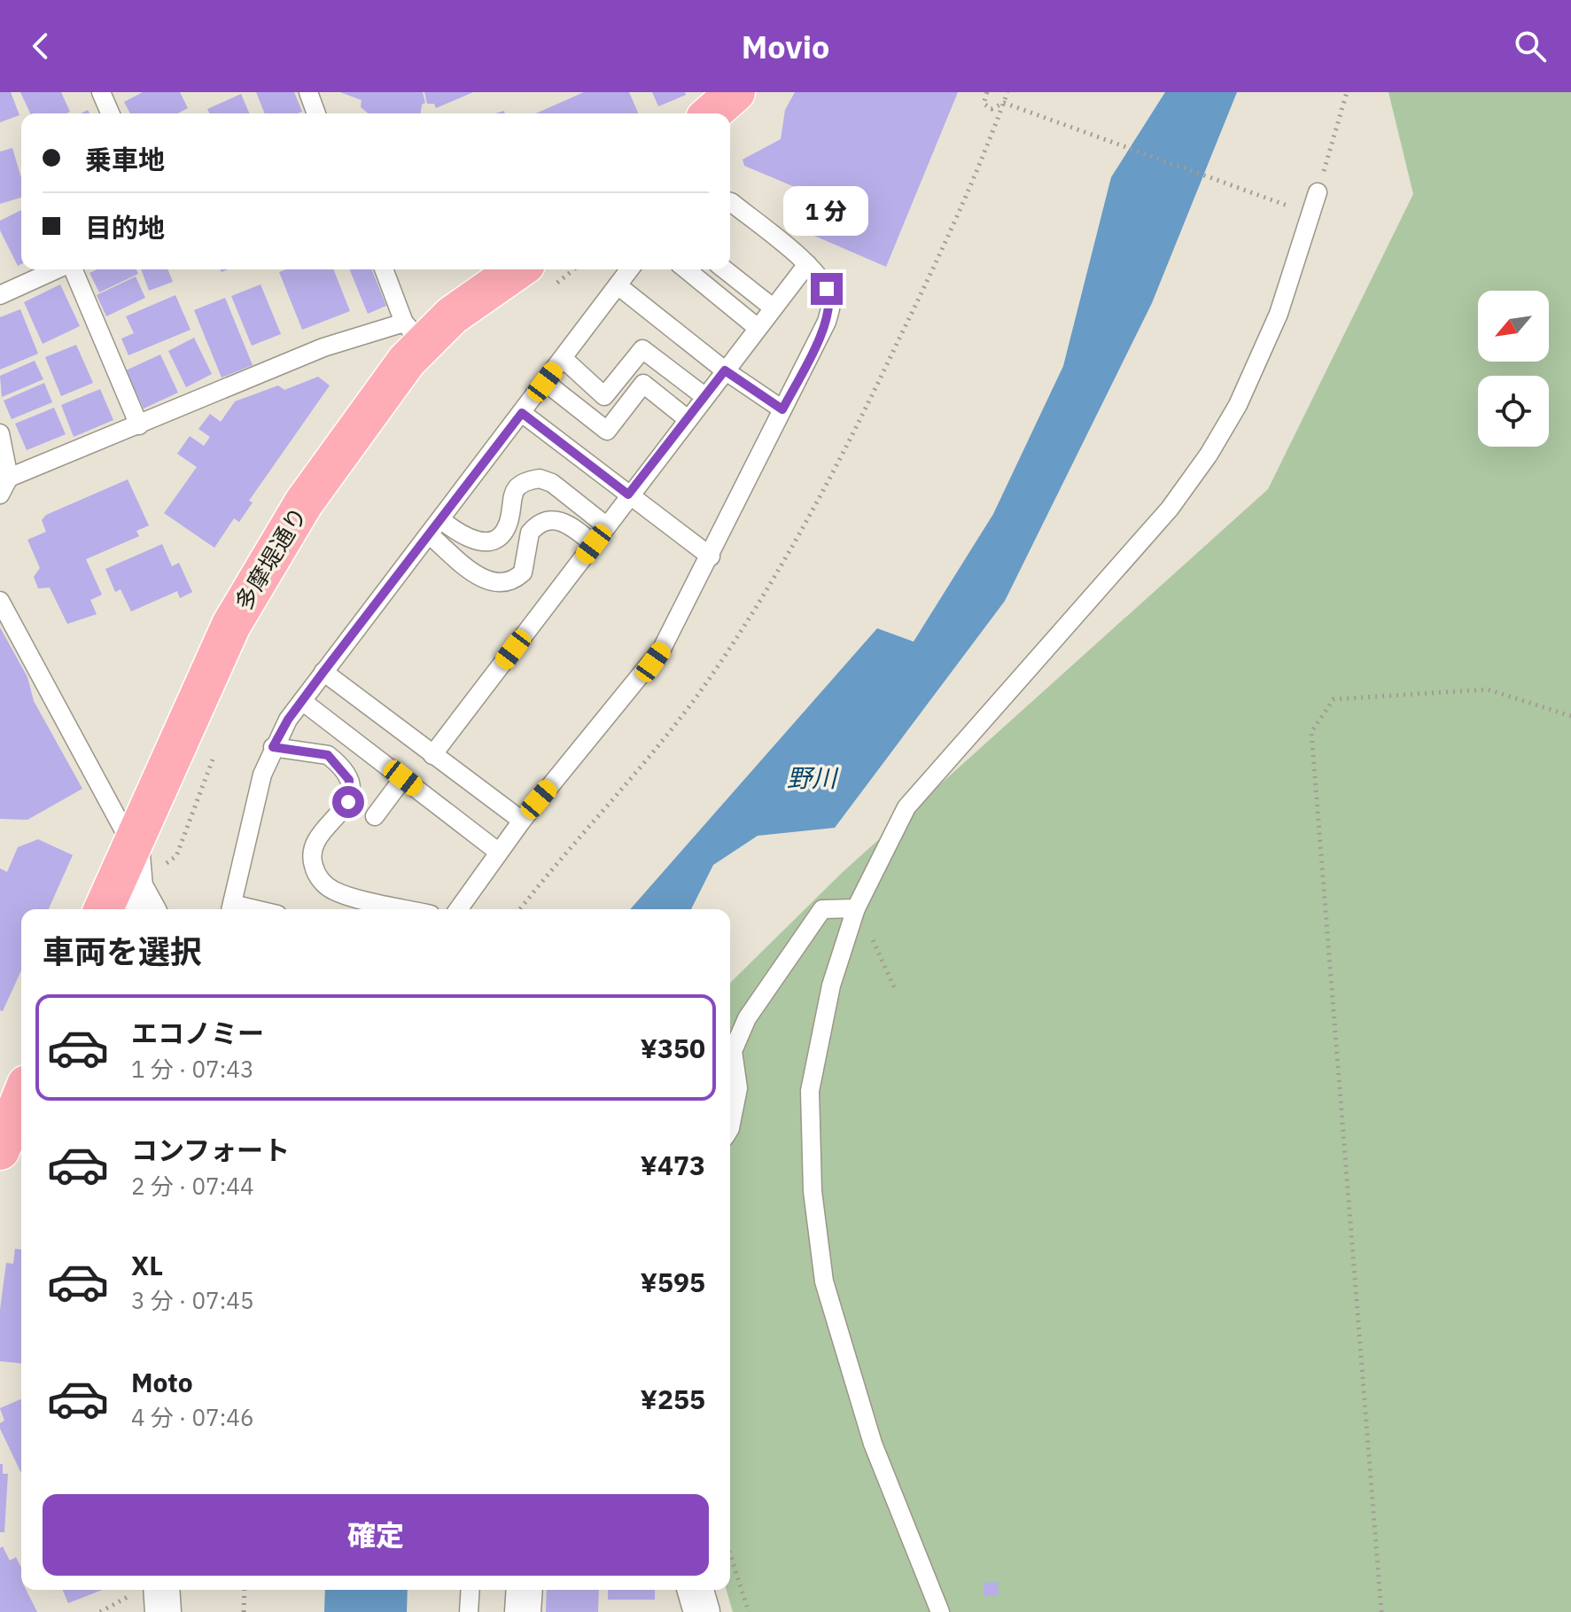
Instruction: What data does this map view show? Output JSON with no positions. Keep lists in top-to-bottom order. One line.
{"streets":{"main road":["多摩堤通り"]},"water":["野川"],"north":"bottom left","page":{"header":"Movio","banner":["乗車地","目的地"],"bubble":"1 分","heading":"車両を選択","list":[{"name":"エコノミー","note":"1 分 · 07:43","value":"¥350"},{"name":"コンフォート","note":"2 分 · 07:44","value":"¥473"},{"name":"XL","note":"3 分 · 07:45","value":"¥595"},{"name":"Moto","note":"4 分 · 07:46","value":"¥255"}],"buttons":"確定"}}
